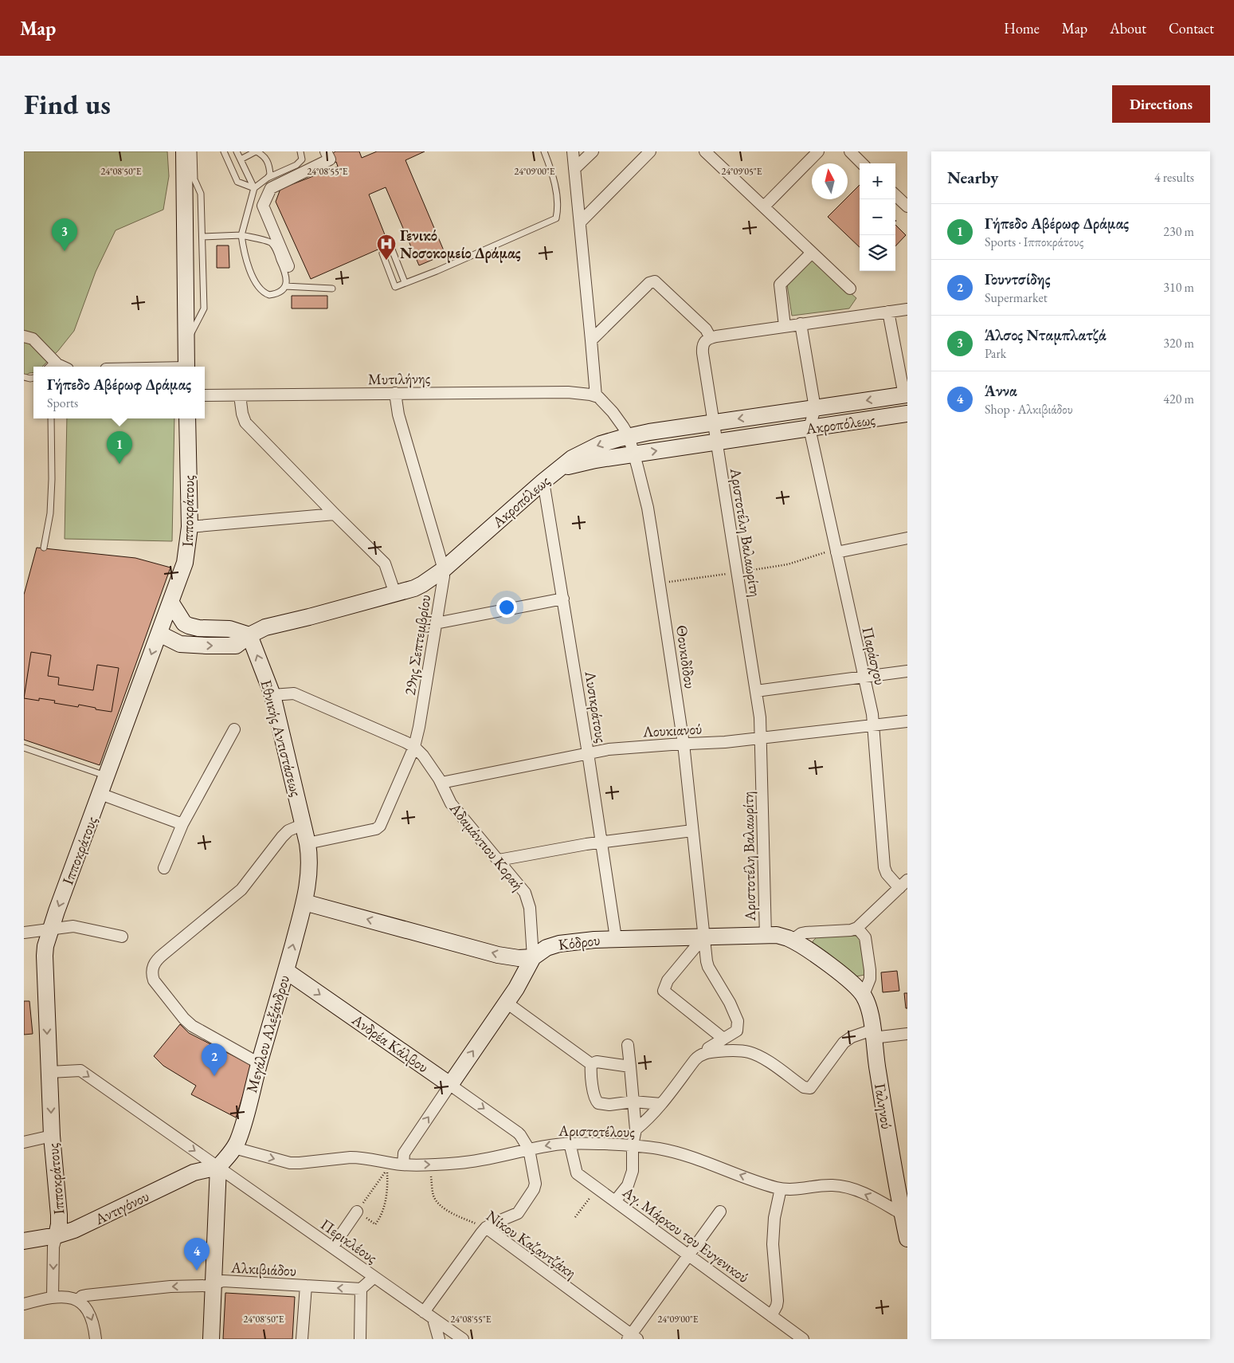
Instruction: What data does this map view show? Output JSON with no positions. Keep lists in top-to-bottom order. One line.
{"streets":{"street":["Μυτιλήνης","Ακροπόλεως","Ιπποκράτους","Αριστοτέλη Βαλαωρίτη","29ης Σεπτεμβρίου","Παράσχου","Θουκιδίδου","Λυσικράτους","Λουκιανού","Εθνικής Αντιστάσεως","Αδαμάντιου Κοραή","Κόδρου","Μεγάλου Αλεξάνδρου","Ανδρέα Κάλβου","Γαληνού","Αριστοτέλους","Αντιγόνου","Αγ. Μάρκου του Ευγενικού","Περικλέους","Νίκου Καζαντζάκη","Αλκιβιάδου"]},"crossings":[["Μυτιλήνης","29ης Σεπτεμβρίου"],["Μυτιλήνης","Θουκιδίδου"],["Ακροπόλεως","Ιπποκράτους"],["Ακροπόλεως","Αριστοτέλη Βαλαωρίτη"],["Ακροπόλεως","29ης Σεπτεμβρίου"],["Ακροπόλεως","Παράσχου"],["Ακροπόλεως","Θουκιδίδου"],["Ακροπόλεως","Λυσικράτους"],["Ακροπόλεως","Εθνικής Αντιστάσεως"],["Ιπποκράτους","Αντιγόνου"],["Ιπποκράτους","Περικλέους"],["Αριστοτέλη Βαλαωρίτη","Λουκιανού"],["Αριστοτέλη Βαλαωρίτη","Κόδρου"],["29ης Σεπτεμβρίου","Εθνικής Αντιστάσεως"],["29ης Σεπτεμβρίου","Αδαμάντιου Κοραή"],["29ης Σεπτεμβρίου","Μεγάλου Αλεξάνδρου"],["Παράσχου","Λουκιανού"],["Θουκιδίδου","Λουκιανού"],["Θουκιδίδου","Κόδρου"],["Λυσικράτους","Λουκιανού"],["Λυσικράτους","Κόδρου"],["Λουκιανού","Αδαμάντιου Κοραή"],["Εθνικής Αντιστάσεως","Αδαμάντιου Κοραή"],["Εθνικής Αντιστάσεως","Μεγάλου Αλεξάνδρου"],["Αδαμάντιου Κοραή","Κόδρου"],["Κόδρου","Γαληνού"],["Μεγάλου Αλεξάνδρου","Ανδρέα Κάλβου"],["Μεγάλου Αλεξάνδρου","Αριστοτέλους"],["Μεγάλου Αλεξάνδρου","Αντιγόνου"],["Μεγάλου Αλεξάνδρου","Περικλέους"],["Ανδρέα Κάλβου","Αριστοτέλους"],["Γαληνού","Αριστοτέλους"],["Αριστοτέλους","Αγ. Μάρκου του Ευγενικού"],["Αριστοτέλους","Νίκου Καζαντζάκη"],["Αντιγόνου","Περικλέους"]],"one_way":["Ιπποκράτους","Περικλέους","Αλκιβιάδου"],"places":{"hospital":["Γενικό Νοσοκομείο Δράμας"]},"north":"top","page":{"header":"Map","nav":["Home","Map","About","Contact"],"buttons":"Directions","title":"Find us","heading":["Nearby","4 results"],"map_buttons":["+","−"],"list":[{"mark":"1","name":"Γήπεδο Αβέρωφ Δράμας","note":"Sports · Ιπποκράτους","value":"230 m"},{"mark":"2","name":"Γουντσίδης","note":"Supermarket","value":"310 m"},{"mark":"3","name":"Άλσος Νταμπλατζά","note":"Park","value":"320 m"},{"mark":"4","name":"Άννα","note":"Shop · Αλκιβιάδου","value":"420 m"}],"pins":["3","1","2","4"],"popup":["Γήπεδο Αβέρωφ Δράμας","Sports"]},"coordinates":["24°08'50\"E","24°08'55\"E","24°09'00\"E","24°09'05\"E"]}
